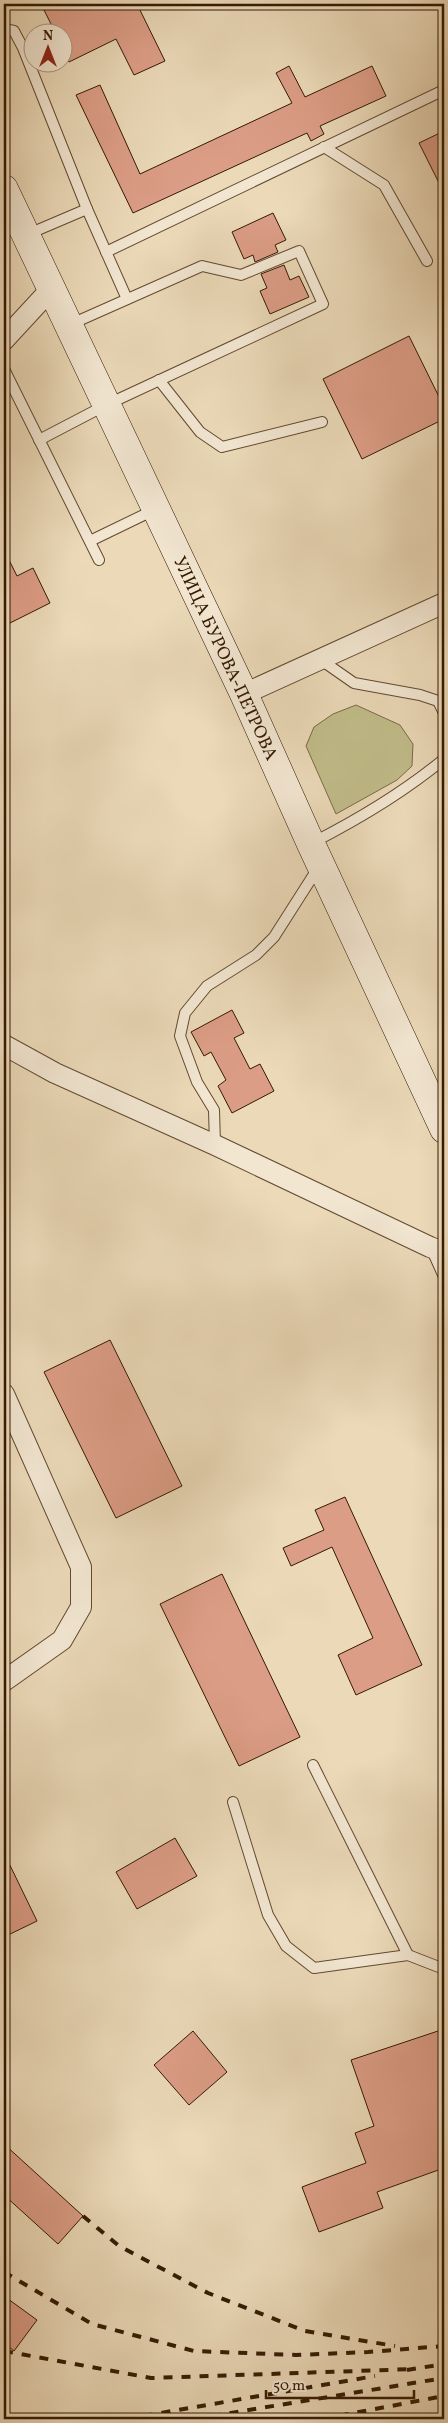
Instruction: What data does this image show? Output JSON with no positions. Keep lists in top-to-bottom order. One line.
{"streets":{"main road":["УЛИЦА БУРОВА-ПЕТРОВА"]},"scale_bar":"50 m","north":"top"}
